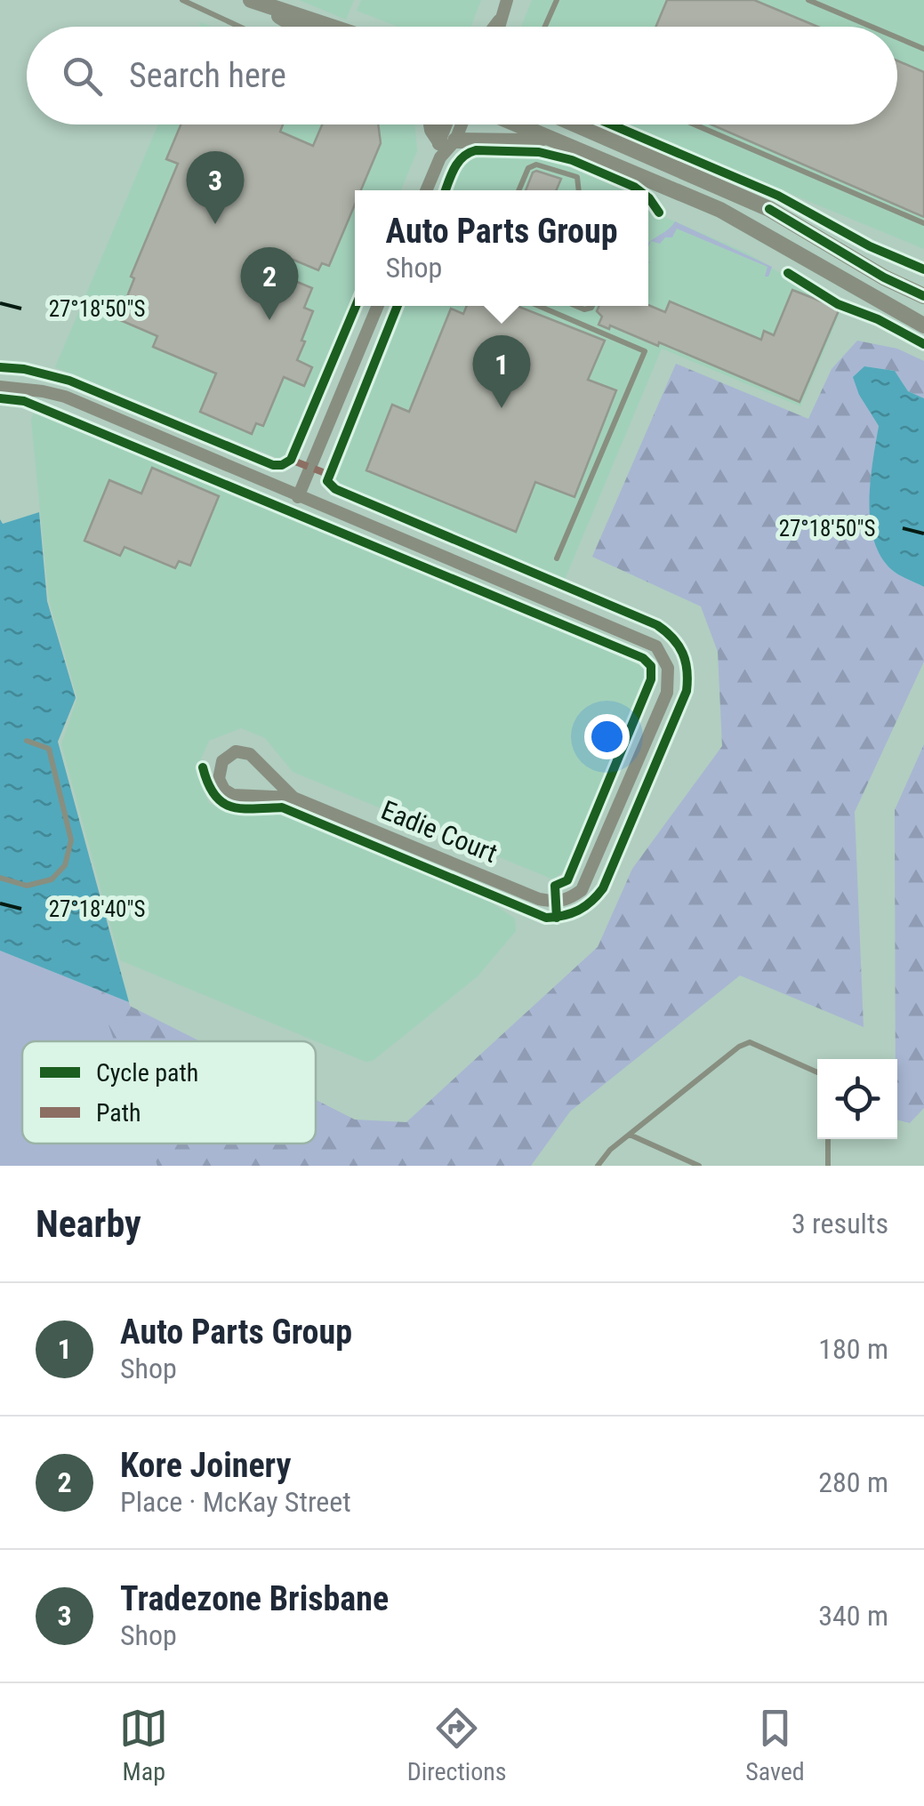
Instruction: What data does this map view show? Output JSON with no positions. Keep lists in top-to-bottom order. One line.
{"streets":{"street":["Eadie Court"]},"legend":["Cycle path","Path"],"page":{"search":"Search here","pins":["3","2","1"],"popup":["Auto Parts Group","Shop"],"heading":["Nearby","3 results"],"list":[{"mark":"1","name":"Auto Parts Group","note":"Shop","value":"180 m"},{"mark":"2","name":"Kore Joinery","note":"Place · McKay Street","value":"280 m"},{"mark":"3","name":"Tradezone Brisbane","note":"Shop","value":"340 m"}],"nav":["Map","Directions","Saved"]},"coordinates":["27°18'50\"S","27°18'40\"S"]}
